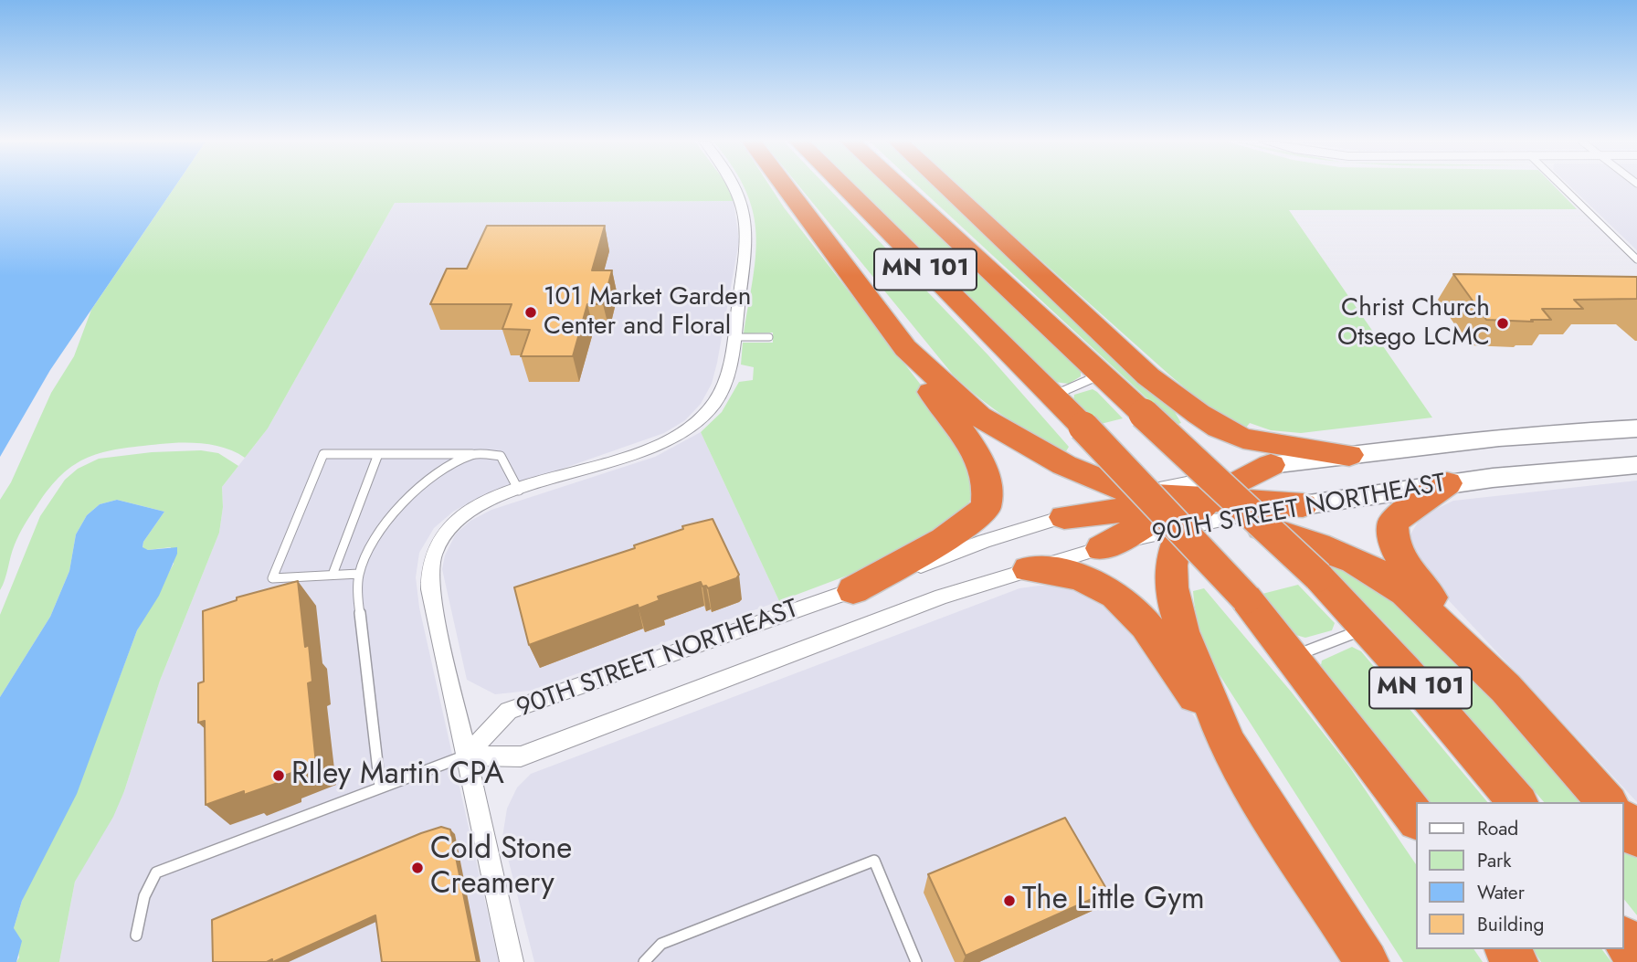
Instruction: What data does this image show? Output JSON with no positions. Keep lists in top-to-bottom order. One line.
{"streets":{"highway":["MN 101"],"main road":["90TH STREET NORTHEAST"]},"places":["101 Market Garden Center and Floral","Christ Church Otsego LCMC","RIley Martin CPA","Cold Stone Creamery","The Little Gym"],"legend":["Road","Park","Water","Building"]}
